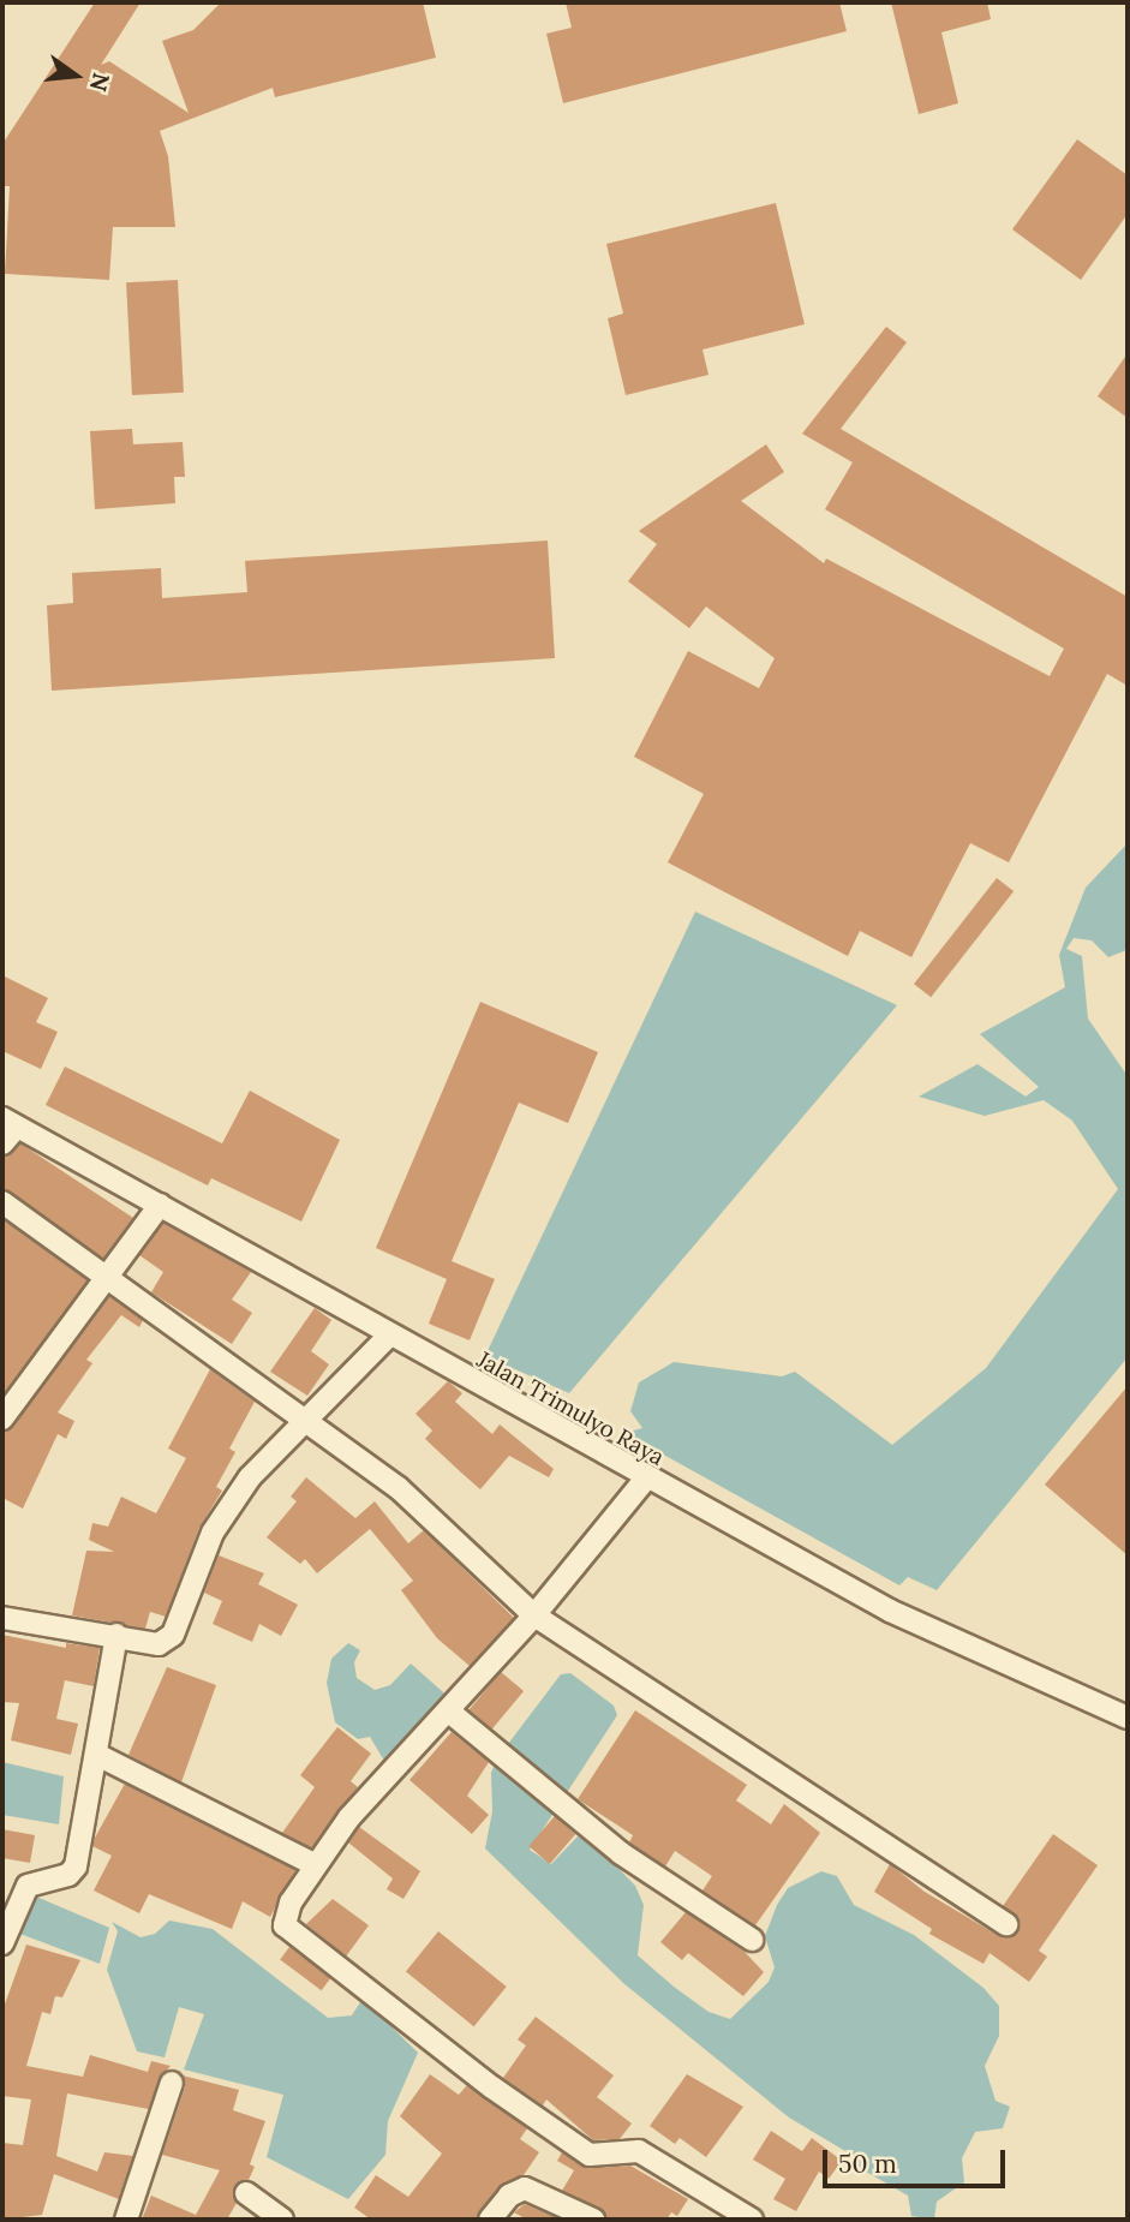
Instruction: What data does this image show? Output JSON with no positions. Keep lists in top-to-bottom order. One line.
{"streets":{"street":["Jalan Trimulyo Raya"]},"scale_bar":"50 m","north":"right"}
